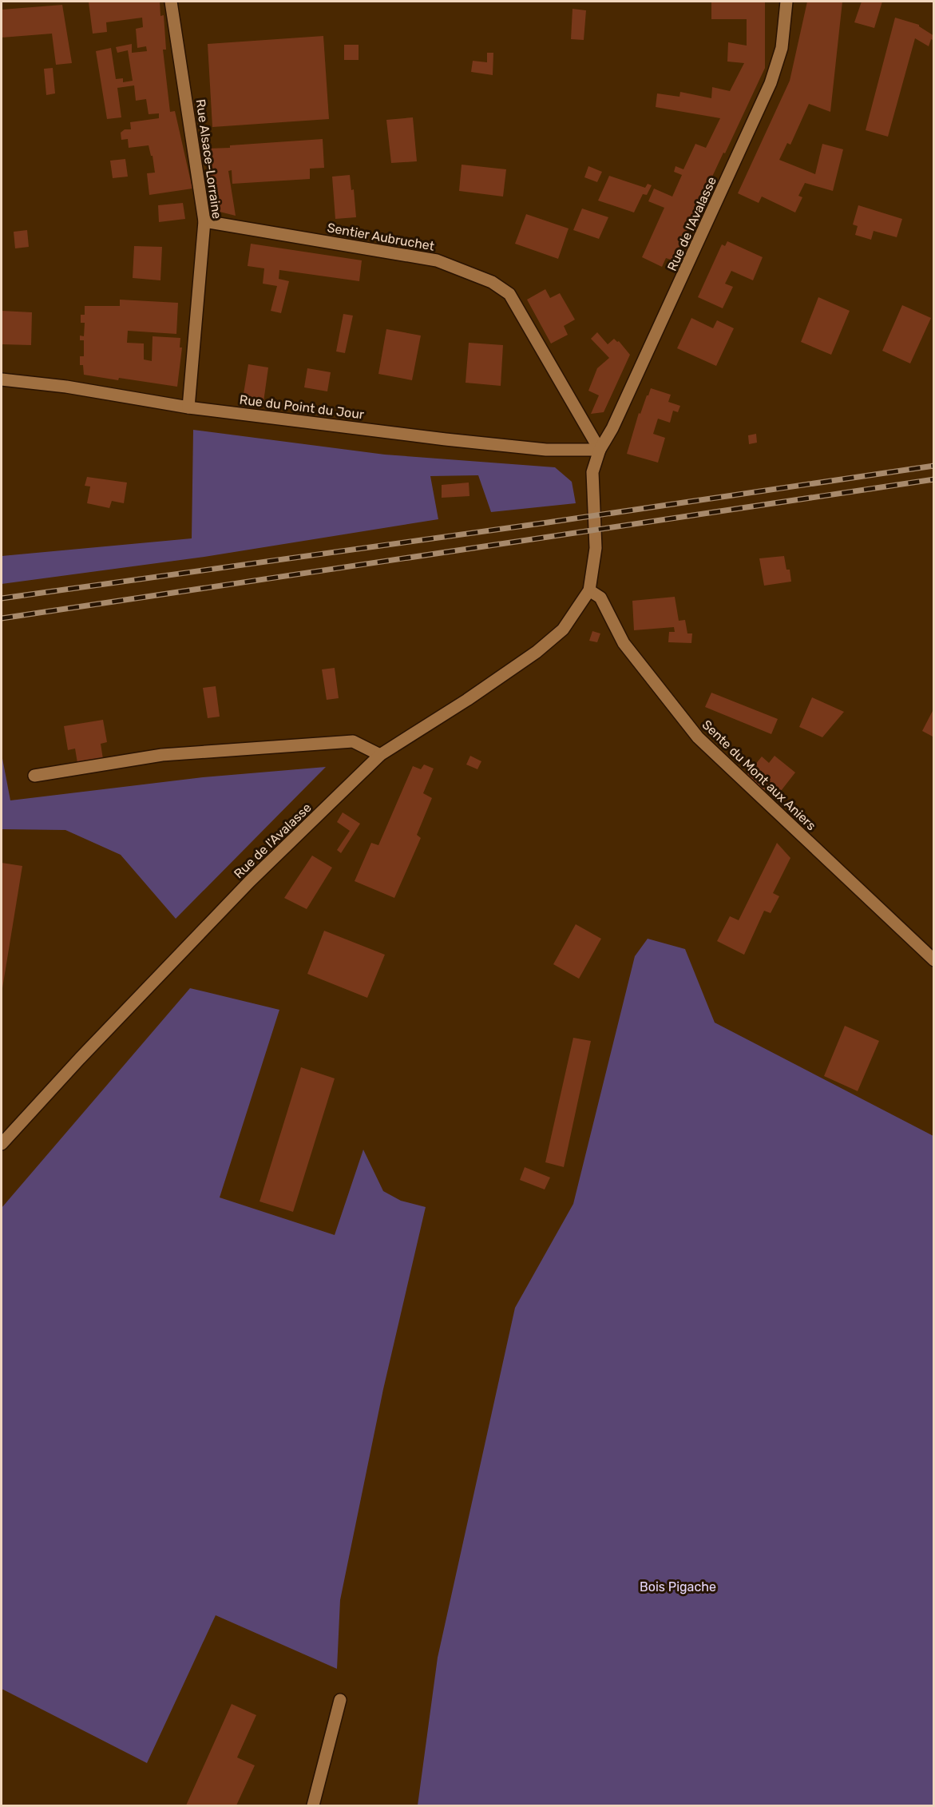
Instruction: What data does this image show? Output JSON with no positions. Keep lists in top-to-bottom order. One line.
{"streets":{"main road":["Rue Alsace-Lorraine","Rue de l'Avalasse","Sentier Aubruchet","Rue du Point du Jour","Sente du Mont aux Aniers"]},"crossings":[["Rue Alsace-Lorraine","Sentier Aubruchet"],["Rue Alsace-Lorraine","Rue du Point du Jour"],["Rue de l'Avalasse","Sentier Aubruchet"],["Rue de l'Avalasse","Rue du Point du Jour"],["Rue de l'Avalasse","Sente du Mont aux Aniers"],["Sentier Aubruchet","Rue du Point du Jour"]],"parks":["Bois Pigache"]}
